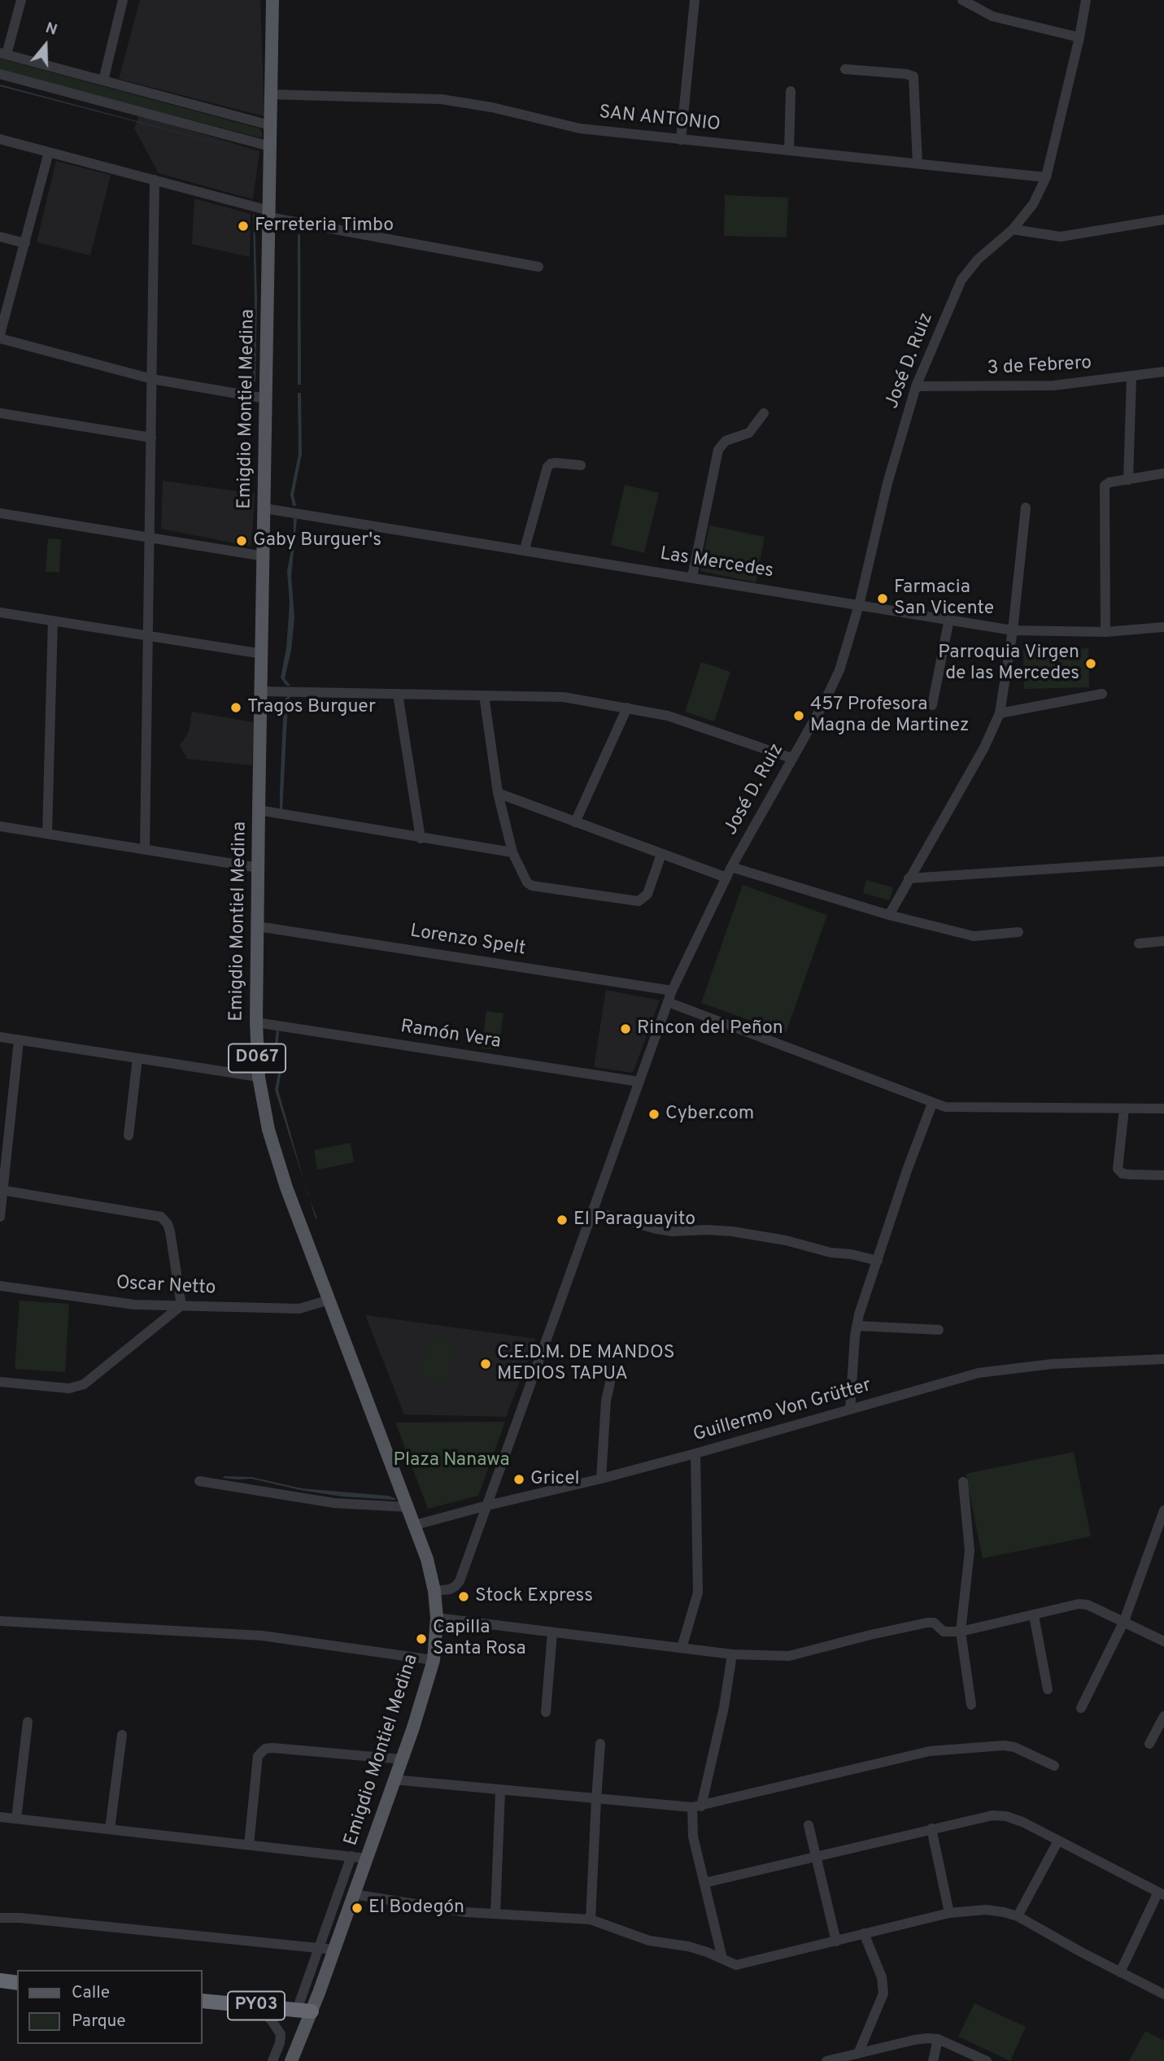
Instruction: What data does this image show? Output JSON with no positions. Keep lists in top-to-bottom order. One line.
{"streets":{"highway":["PY03"],"main road":["Emigdio Montiel Medina","D067"],"street":["SAN ANTONIO","José D. Ruiz","3 de Febrero","Las Mercedes","Lorenzo Spelt","Ramón Vera","Oscar Netto","Guillermo Von Grütter"]},"crossings":[["SAN ANTONIO","José D. Ruiz"],["SAN ANTONIO","Emigdio Montiel Medina"],["José D. Ruiz","3 de Febrero"],["José D. Ruiz","Emigdio Montiel Medina"],["José D. Ruiz","Las Mercedes"],["José D. Ruiz","Lorenzo Spelt"],["José D. Ruiz","Ramón Vera"],["José D. Ruiz","Guillermo Von Grütter"],["Emigdio Montiel Medina","Las Mercedes"],["Emigdio Montiel Medina","Lorenzo Spelt"],["Emigdio Montiel Medina","Ramón Vera"],["Emigdio Montiel Medina","Oscar Netto"],["Emigdio Montiel Medina","Guillermo Von Grütter"],["Emigdio Montiel Medina","PY03"]],"parks":["Plaza Nanawa"],"places":["Ferreteria Timbo","Gaby Burguer's","Farmacia San Vicente","Parroquia Virgen de las Mercedes","Tragos Burguer","457 Profesora Magna de Martinez","Rincon del Peñon","Cyber.com","El Paraguayito","C.E.D.M. DE MANDOS MEDIOS TAPUA","Gricel","Stock Express","Capilla Santa Rosa","El Bodegón"],"legend":["Calle","Parque"],"north":"top"}
